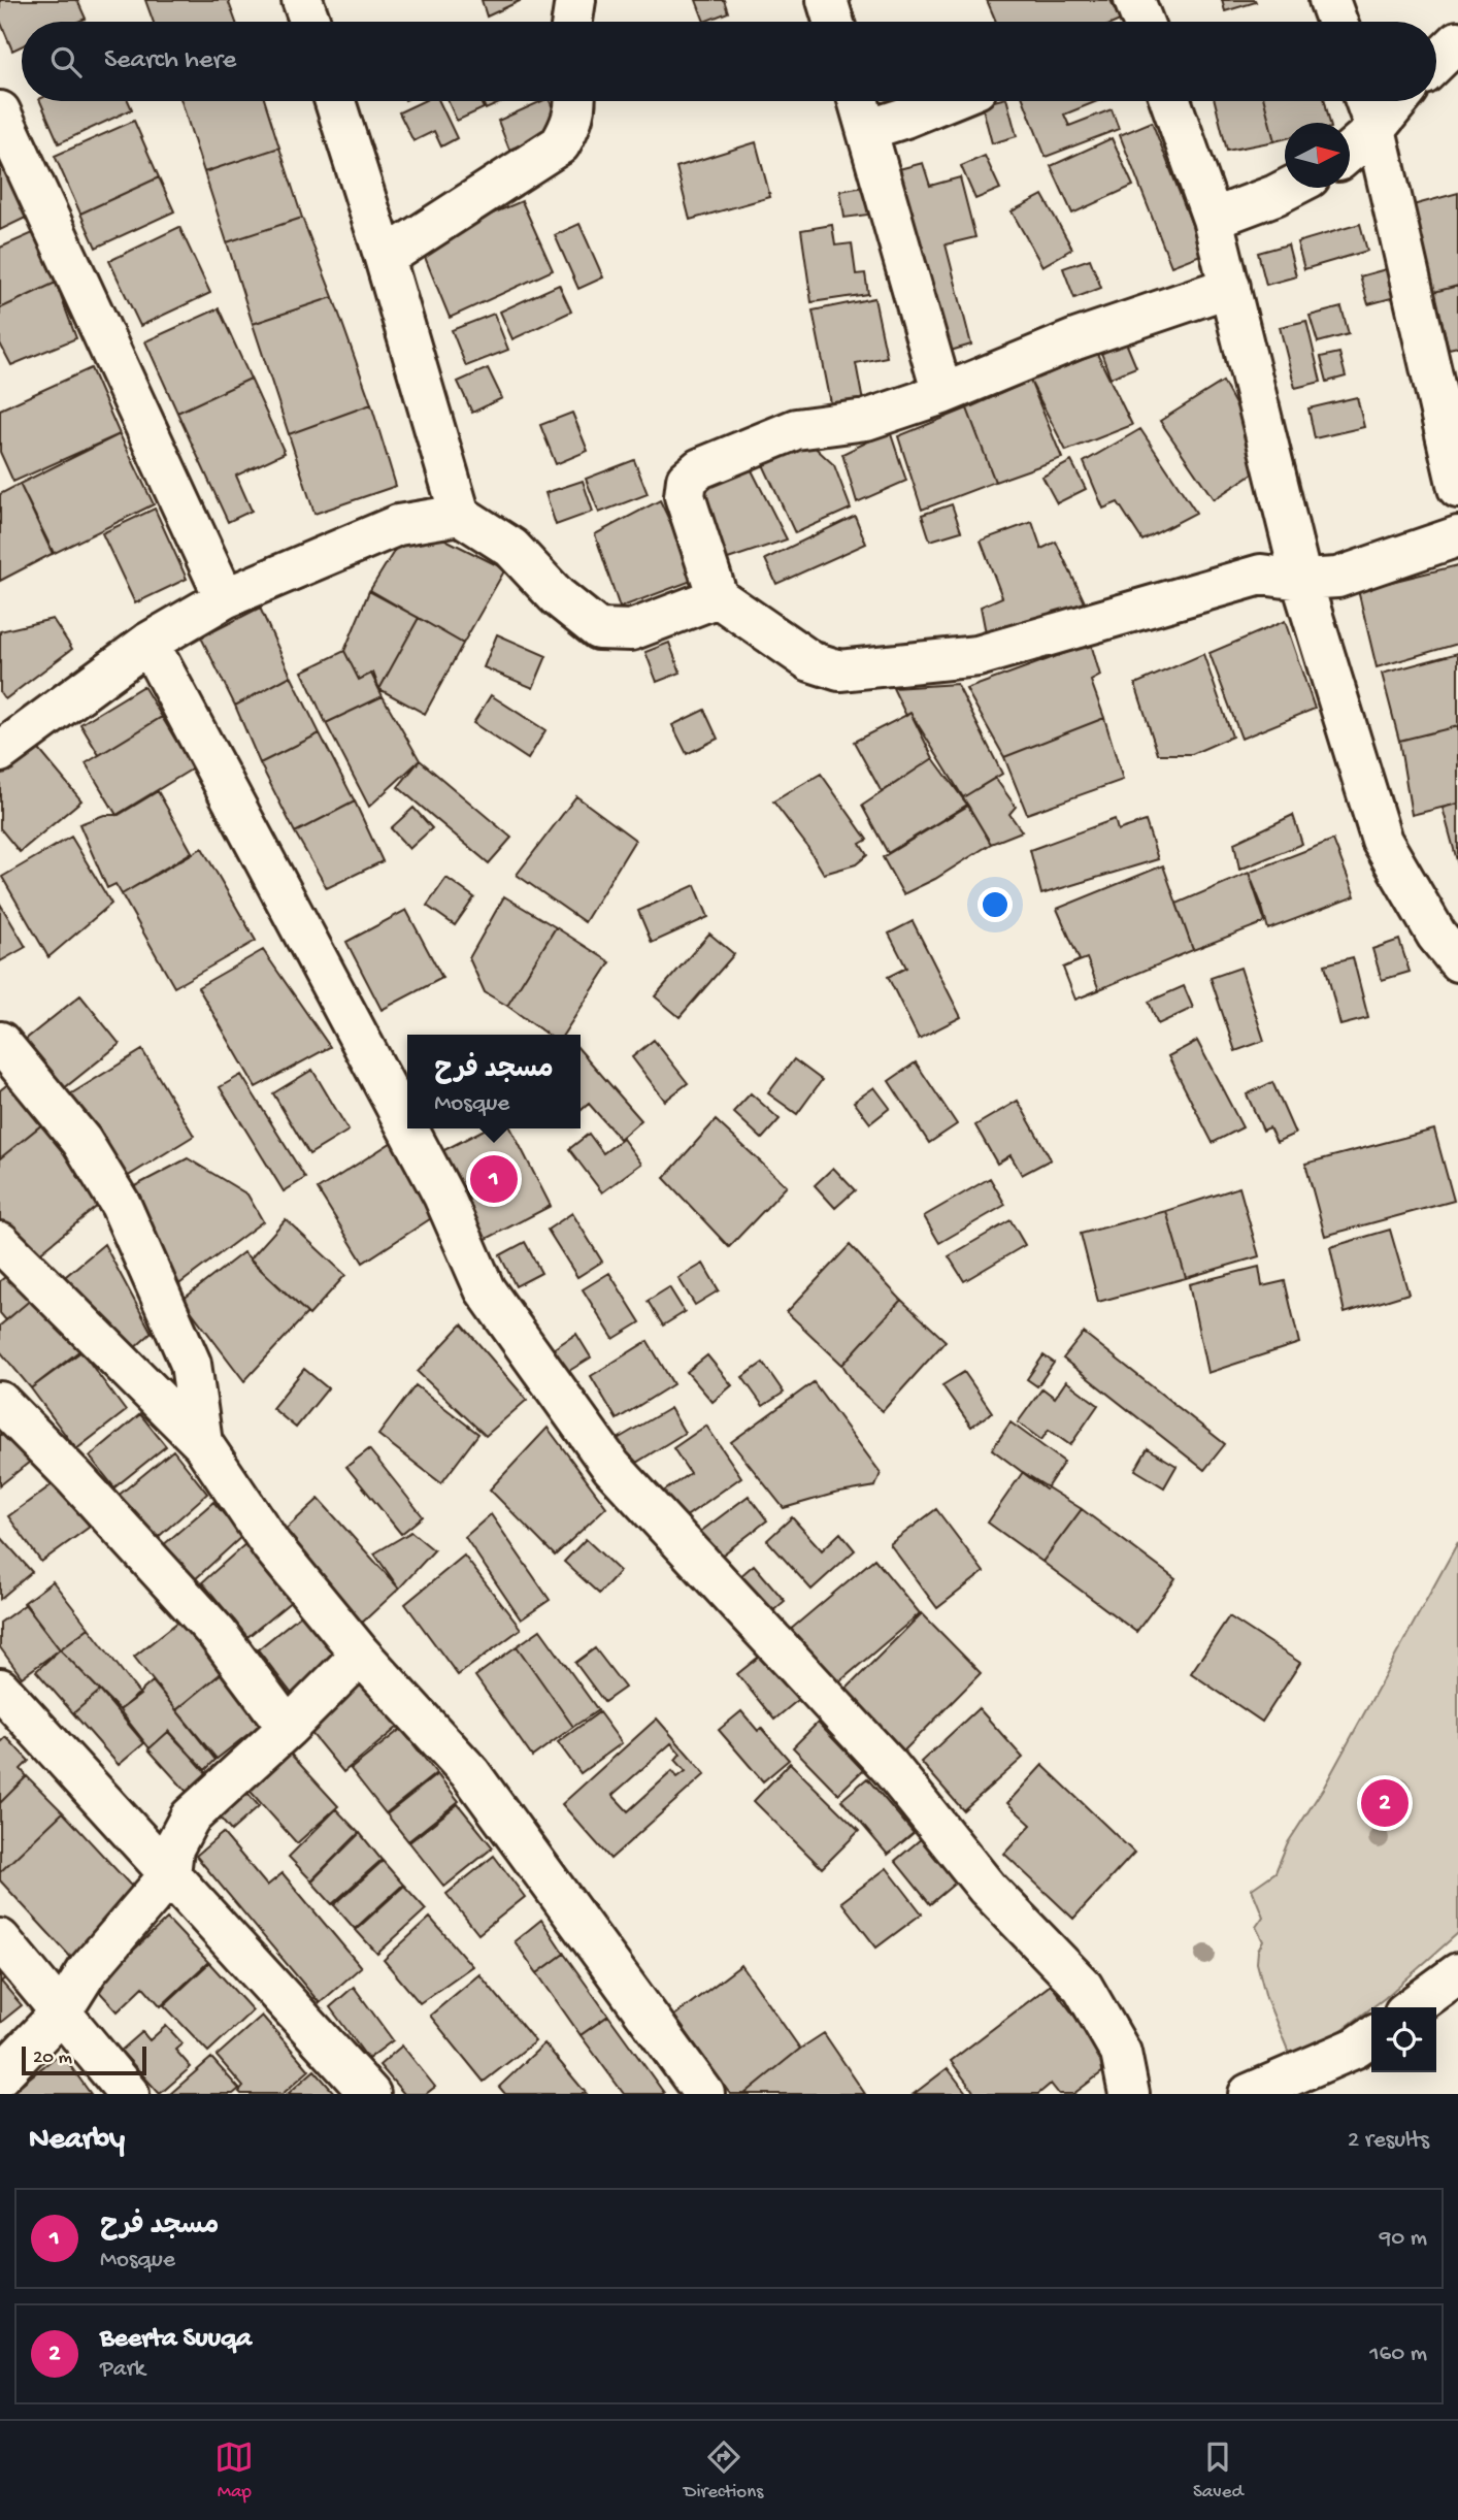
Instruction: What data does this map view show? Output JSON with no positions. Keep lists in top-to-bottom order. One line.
{"scale_bar":"20 m","north":"right","page":{"search":"Search here","popup":["مسجد فرح","Mosque"],"pins":["1","2"],"scale":"20 m","heading":["Nearby","2 results"],"list":[{"mark":"1","name":"مسجد فرح","note":"Mosque","value":"90 m"},{"mark":"2","name":"Beerta Suuqa","note":"Park","value":"160 m"}],"nav":["Map","Directions","Saved"]}}
